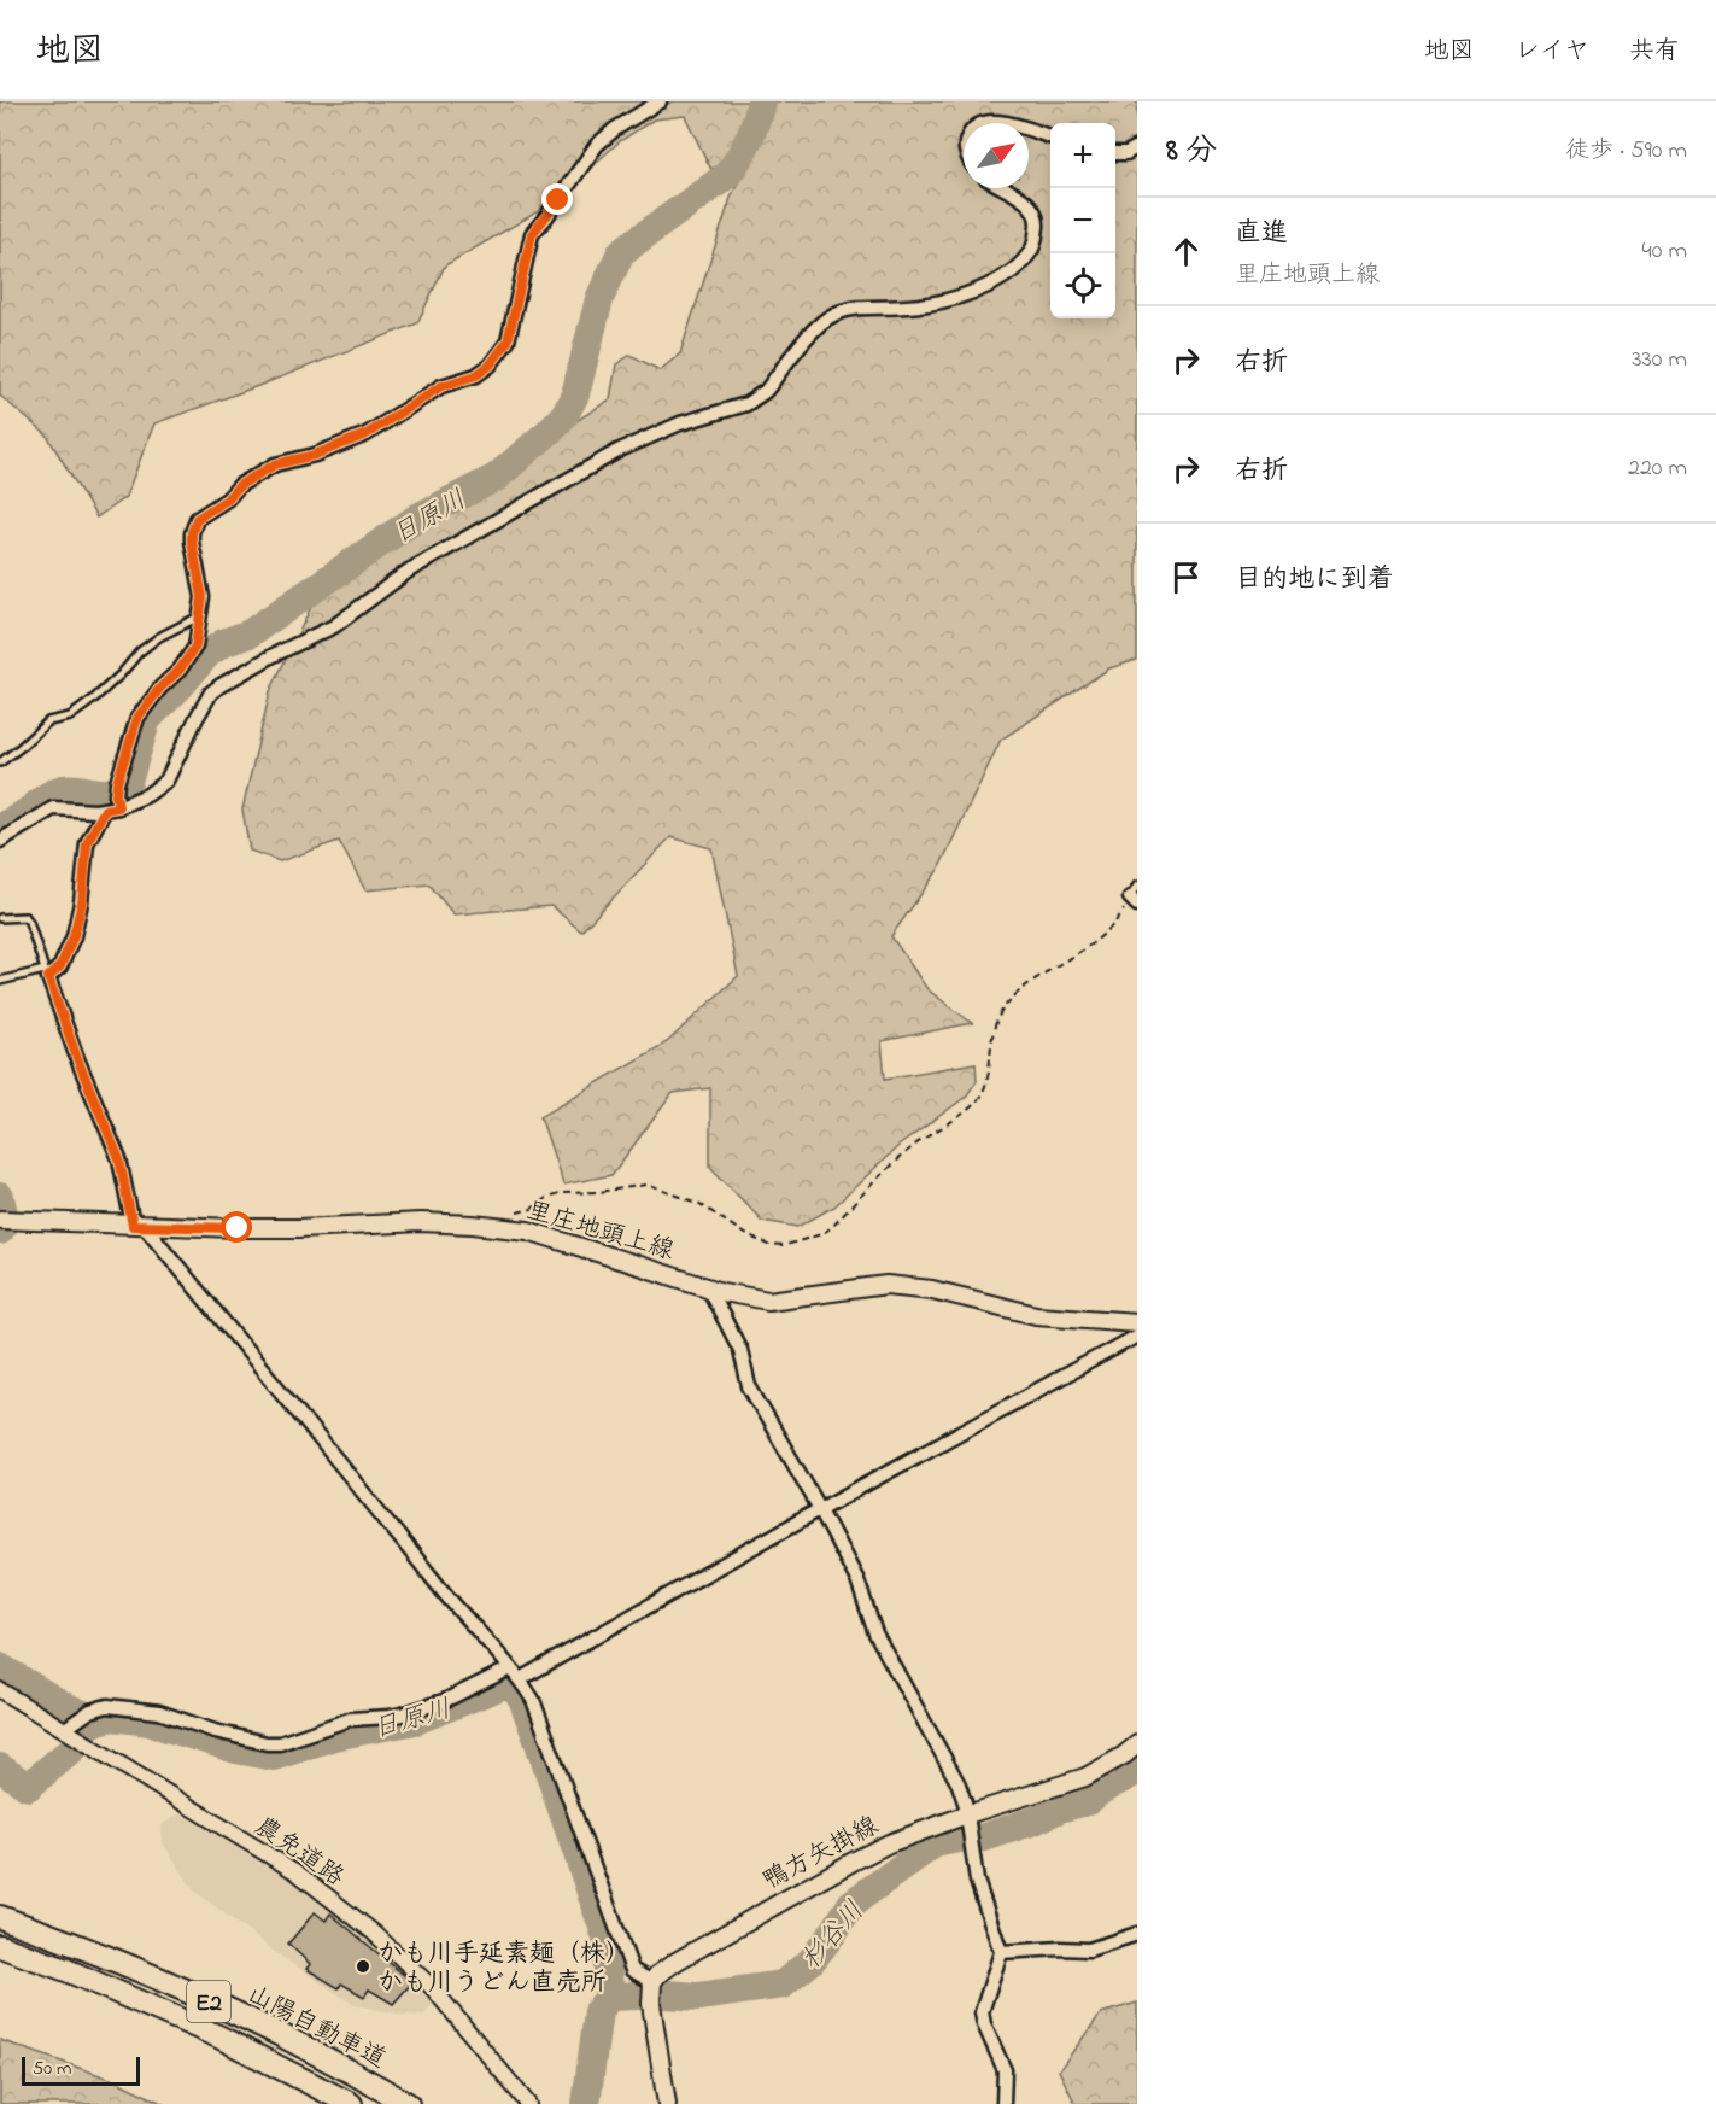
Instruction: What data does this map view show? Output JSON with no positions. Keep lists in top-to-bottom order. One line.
{"streets":{"highway":["E2","山陽自動車道"],"main road":["里庄地頭上線","鴨方矢掛線"],"street":["農免道路"]},"water":["日原川","杉谷川"],"places":["かも川手延素麺（株） かも川うどん直売所"],"scale_bar":"50 m","north":"top right","page":{"header":"地図","nav":["地図","レイヤ","共有"],"heading":["8 分","徒歩 · 590 m"],"map_buttons":["+","−"],"list":[["直進","里庄地頭上線","40 m"],["右折","330 m"],["右折","220 m"],"目的地に到着"],"scale":"50 m"}}
